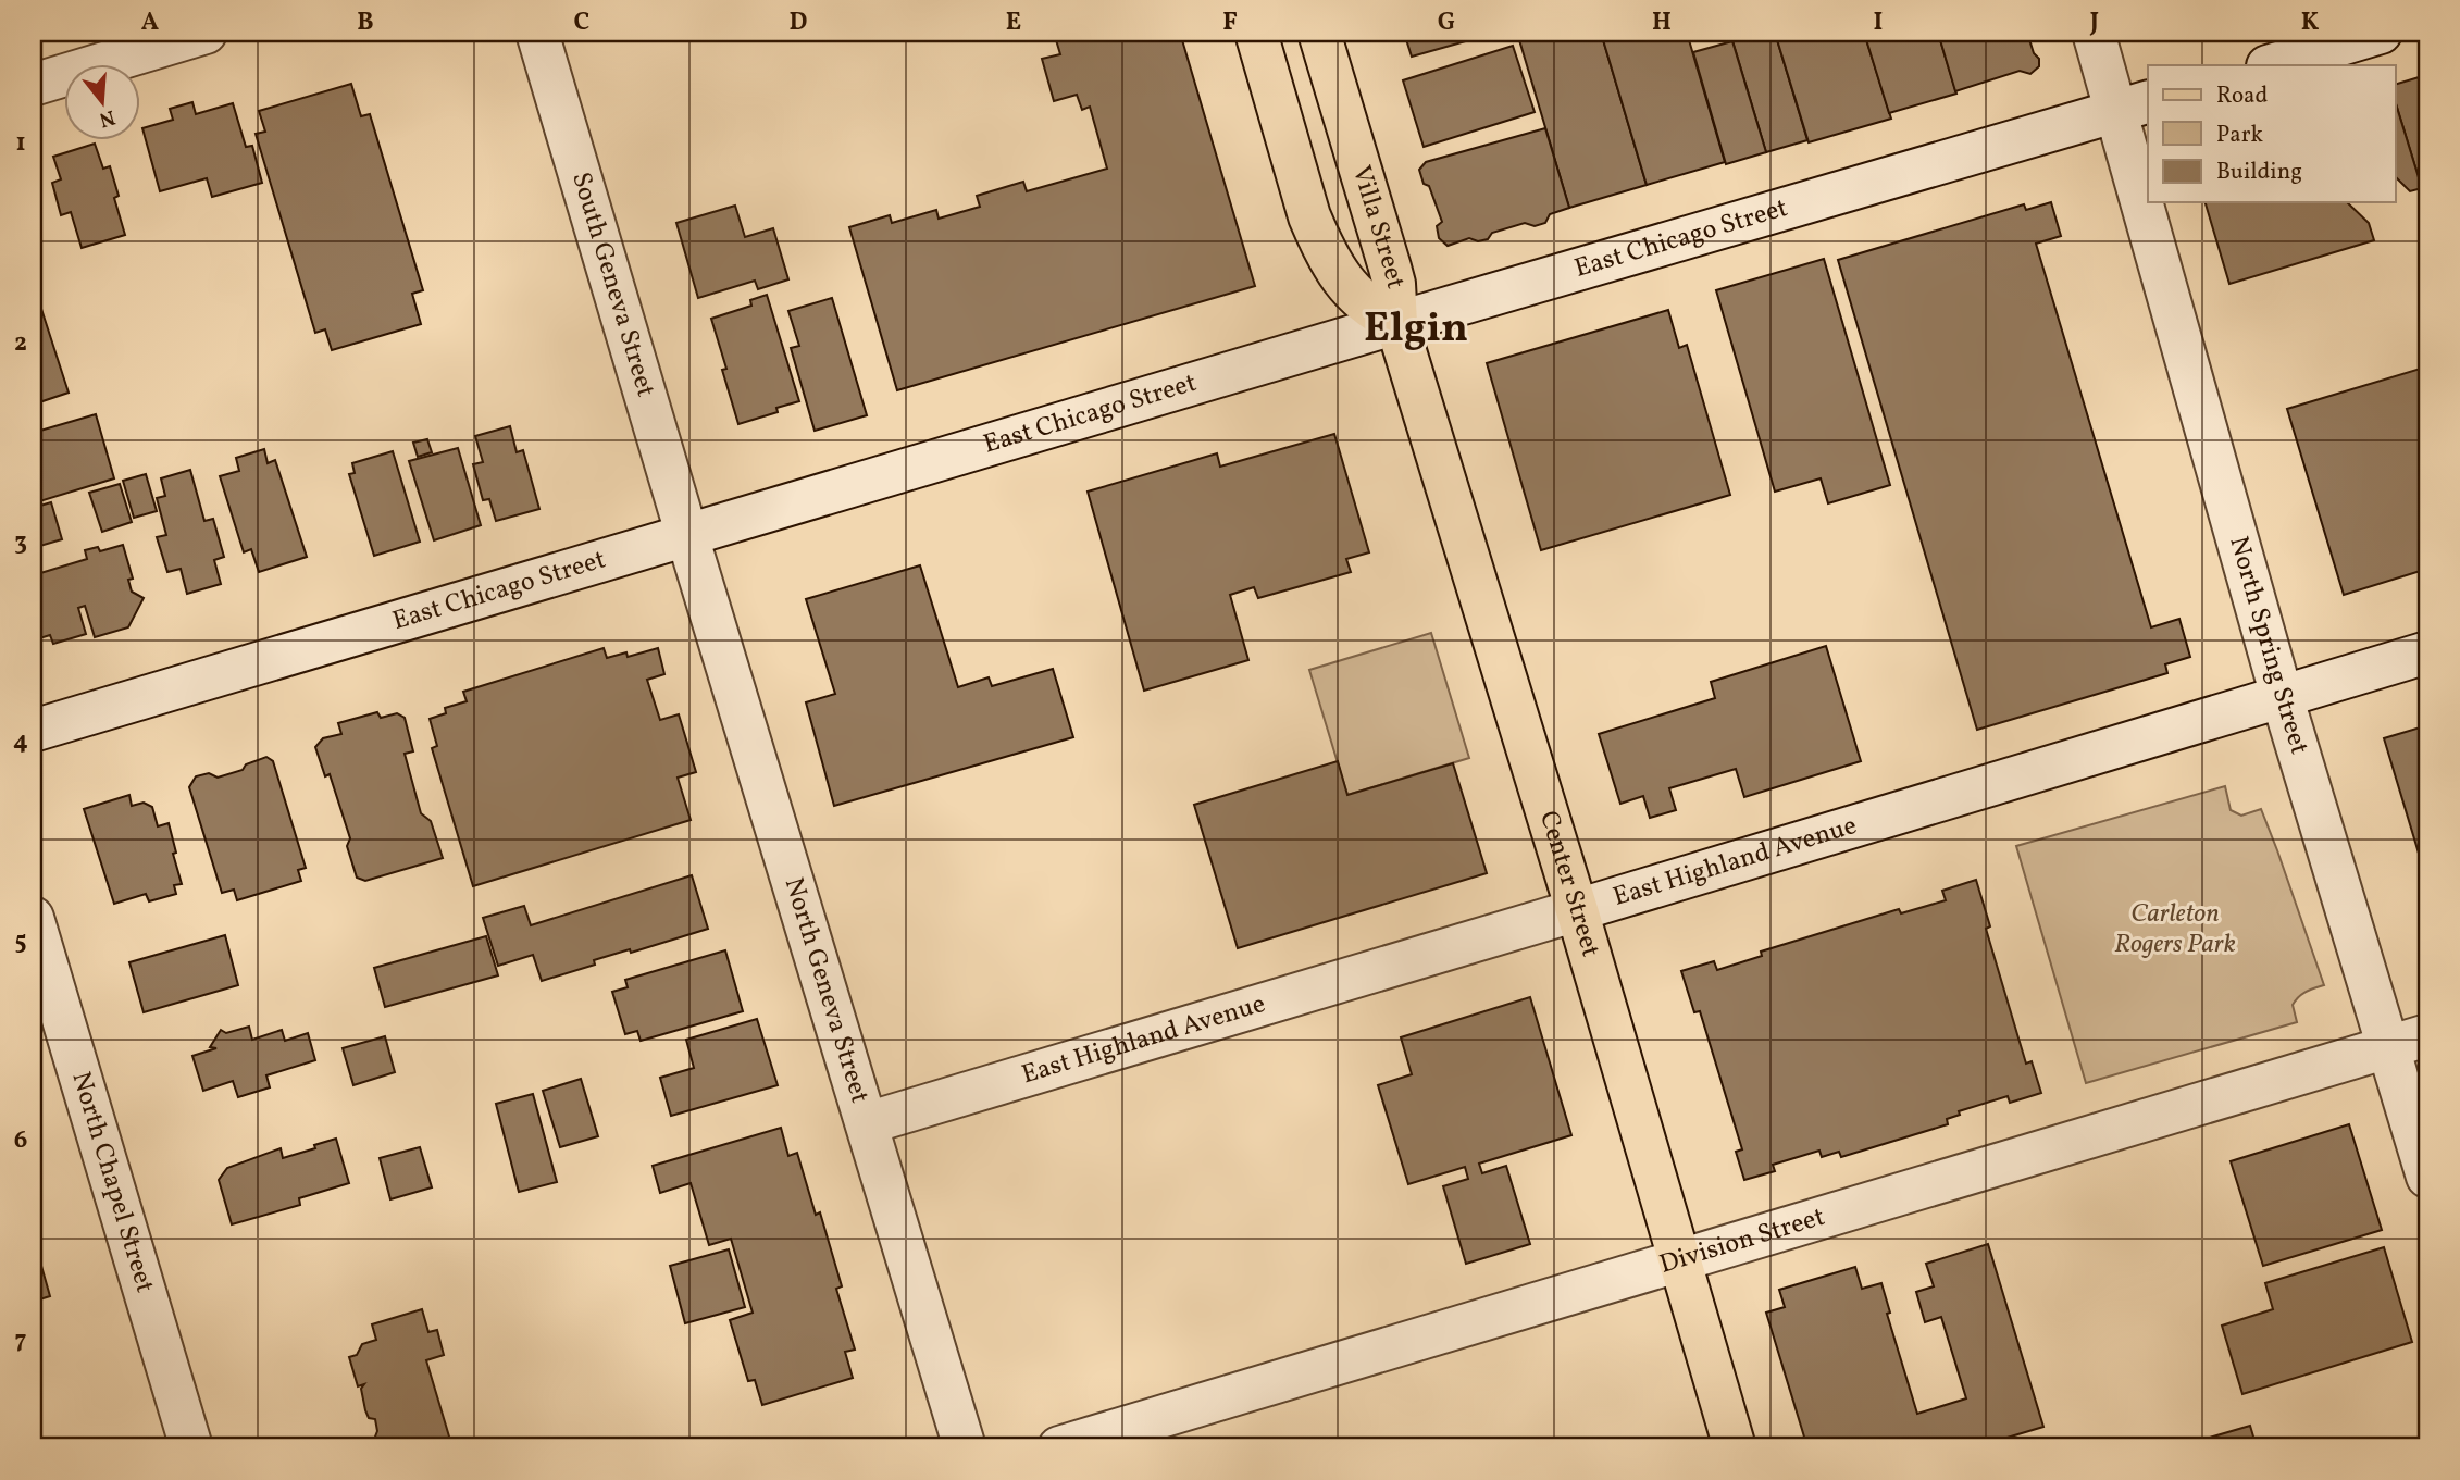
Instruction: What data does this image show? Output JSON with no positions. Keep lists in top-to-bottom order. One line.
{"streets":{"main road":["Villa Street","Center Street"],"street":["East Chicago Street","South Geneva Street","North Spring Street","East Highland Avenue","North Geneva Street","North Chapel Street","Division Street"]},"crossings":[["Villa Street","East Chicago Street"],["Villa Street","Center Street"],["East Chicago Street","South Geneva Street"],["East Chicago Street","North Spring Street"],["East Chicago Street","Center Street"],["East Chicago Street","North Geneva Street"],["South Geneva Street","North Geneva Street"],["North Spring Street","East Highland Avenue"],["North Spring Street","Division Street"],["East Highland Avenue","Center Street"],["East Highland Avenue","North Geneva Street"],["Center Street","Division Street"]],"districts":["Elgin"],"parks":["Carleton Rogers Park"],"legend":["Road","Park","Building"],"north":"bottom","grid":{"columns":["A","B","C","D","E","F","G","H","I","J","K"],"rows":["1","2","3","4","5","6","7"]}}
